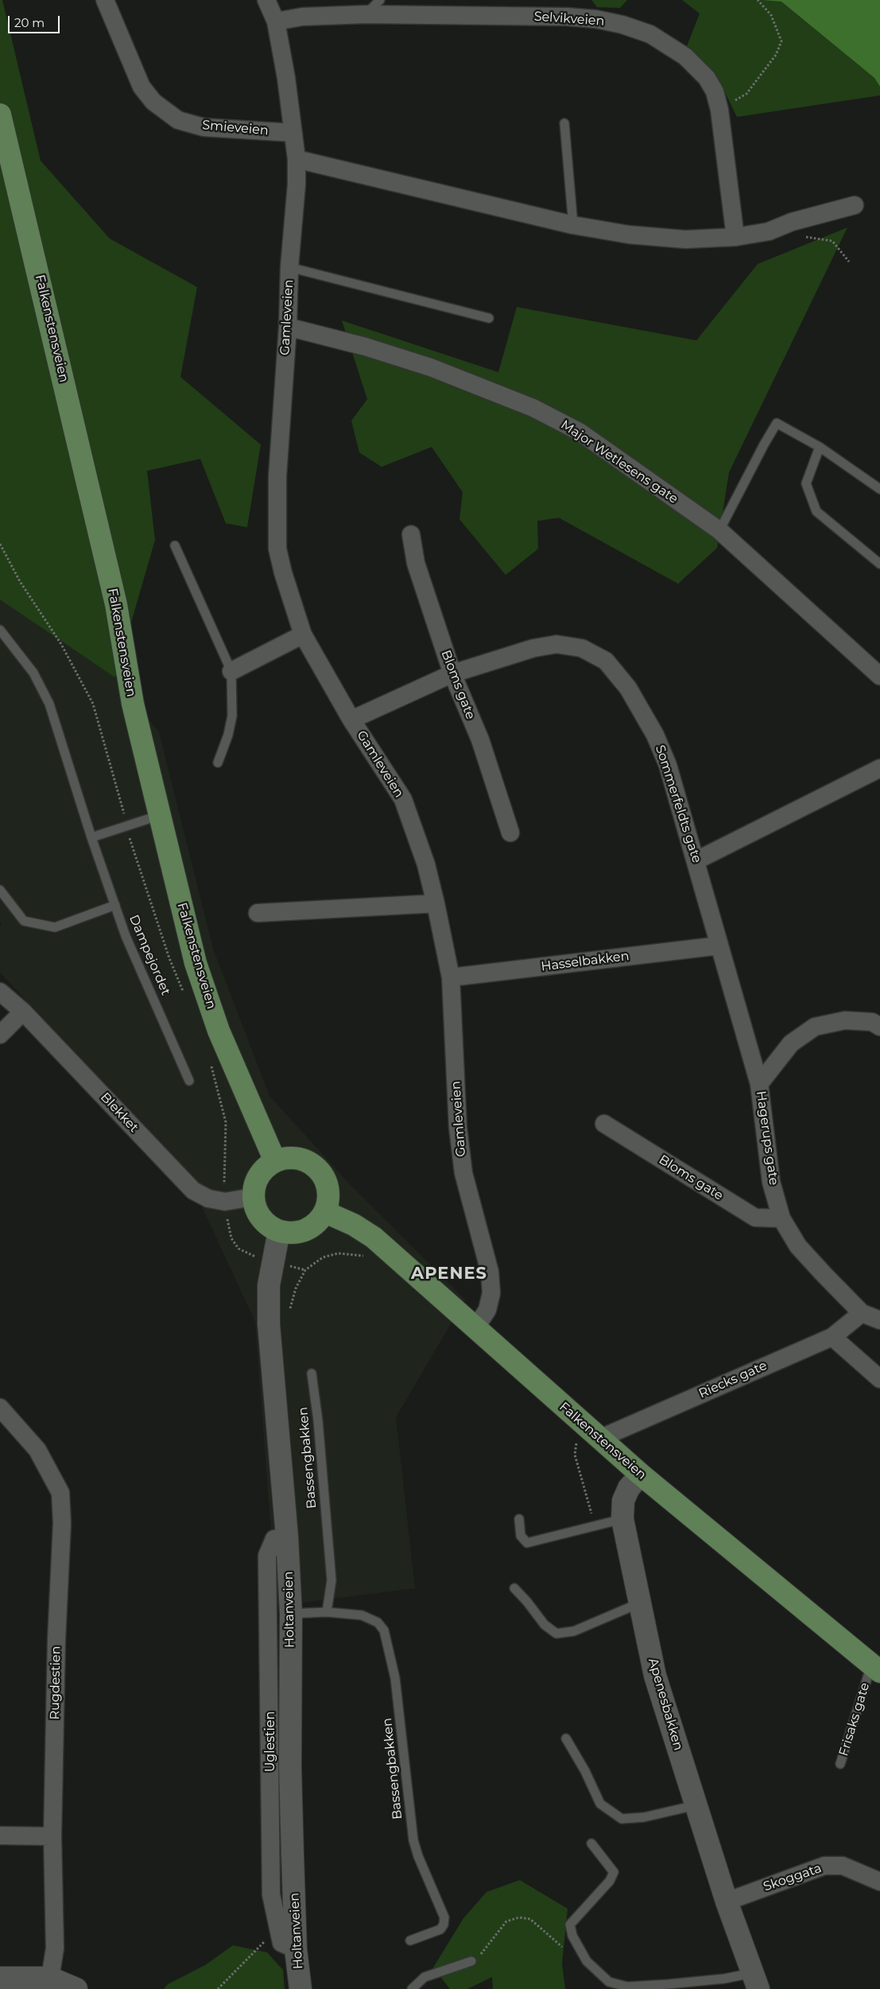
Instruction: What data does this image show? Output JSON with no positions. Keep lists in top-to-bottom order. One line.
{"streets":{"main road":["Falkenstensveien","Holtanveien","Apenesbakken"],"street":["Selvikveien","Smieveien","Gamleveien","Major Wetlesens gate","Bloms gate","Sommerfeldts gate","Hasselbakken","Blekket","Hagerups gate","Riecks gate","Rugdestien","Uglestien","Skoggata"],"lane":["Dampejordet","Bassengbakken","Frisaks gate"]},"crossings":[["Selvikveien","Gamleveien"],["Smieveien","Gamleveien"],["Gamleveien","Falkenstensveien"],["Gamleveien","Major Wetlesens gate"],["Gamleveien","Sommerfeldts gate"],["Gamleveien","Hasselbakken"],["Falkenstensveien","Blekket"],["Falkenstensveien","Riecks gate"],["Falkenstensveien","Holtanveien"],["Falkenstensveien","Apenesbakken"],["Falkenstensveien","Frisaks gate"],["Bloms gate","Sommerfeldts gate"],["Bloms gate","Hagerups gate"],["Sommerfeldts gate","Hasselbakken"],["Sommerfeldts gate","Hagerups gate"],["Blekket","Holtanveien"],["Hagerups gate","Riecks gate"],["Bassengbakken","Holtanveien"],["Holtanveien","Uglestien"],["Apenesbakken","Skoggata"]],"districts":["APENES"],"scale_bar":"20 m"}
